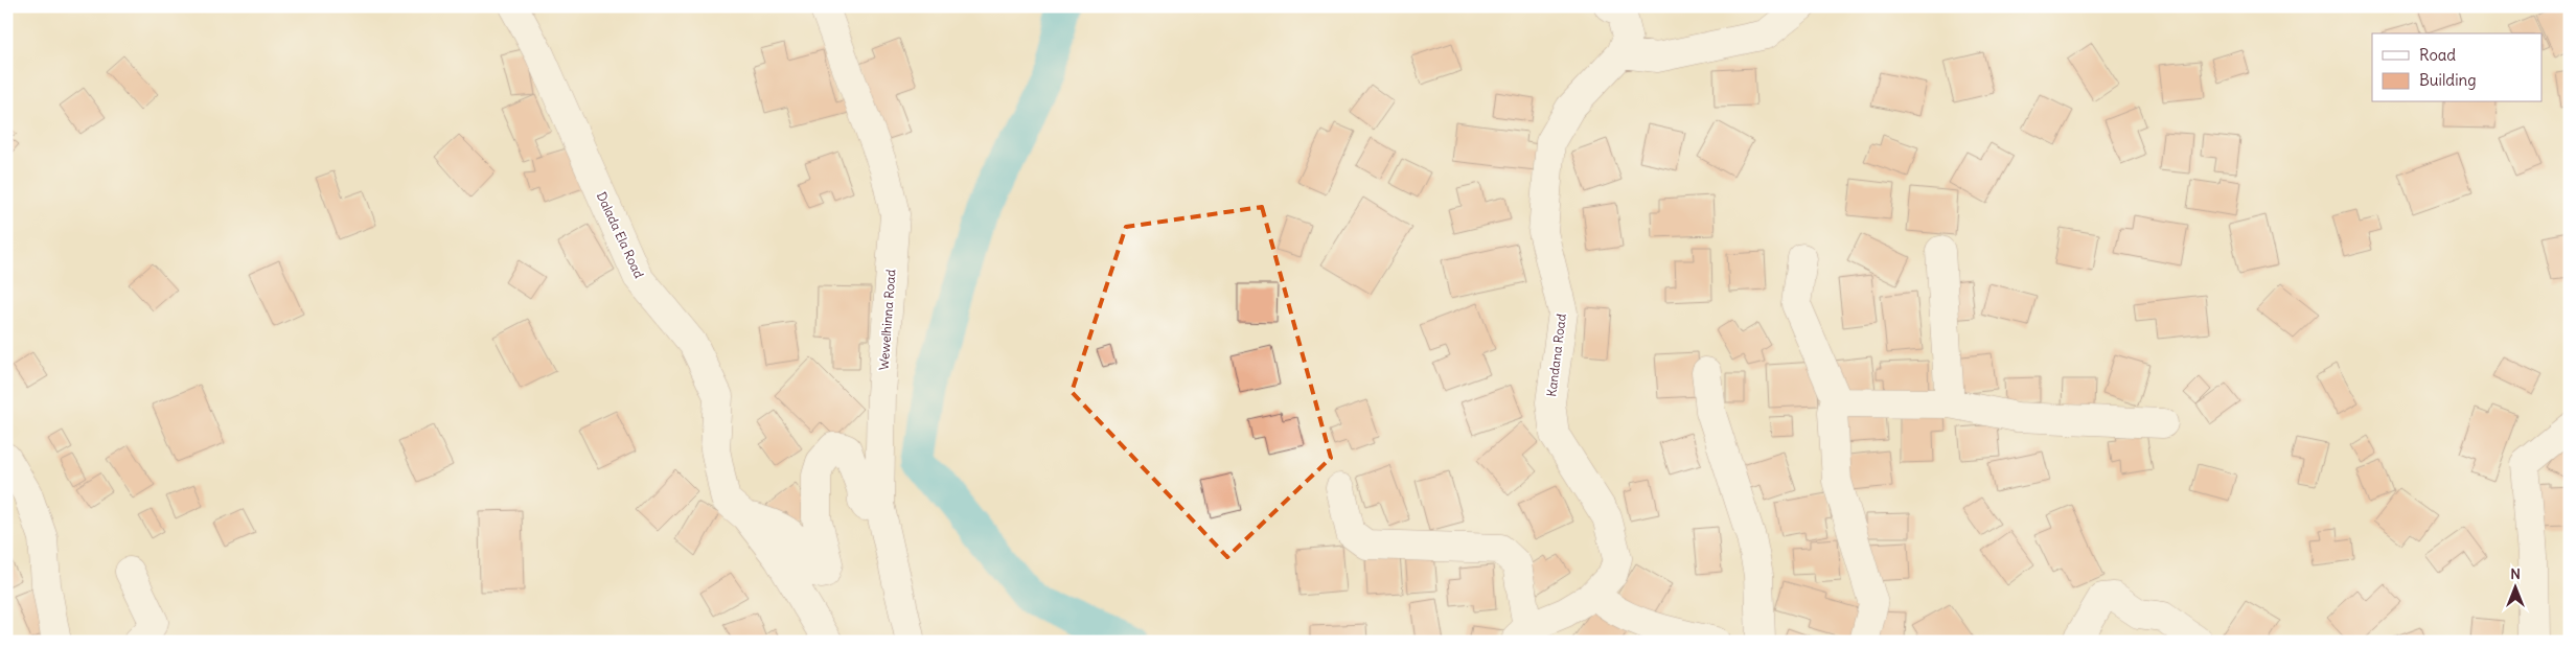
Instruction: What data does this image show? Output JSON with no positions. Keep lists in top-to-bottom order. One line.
{"streets":{"street":["Dalada Ela Road","Wewelhinna Road","Kandana Road"]},"legend":["Road","Building"],"north":"top"}
